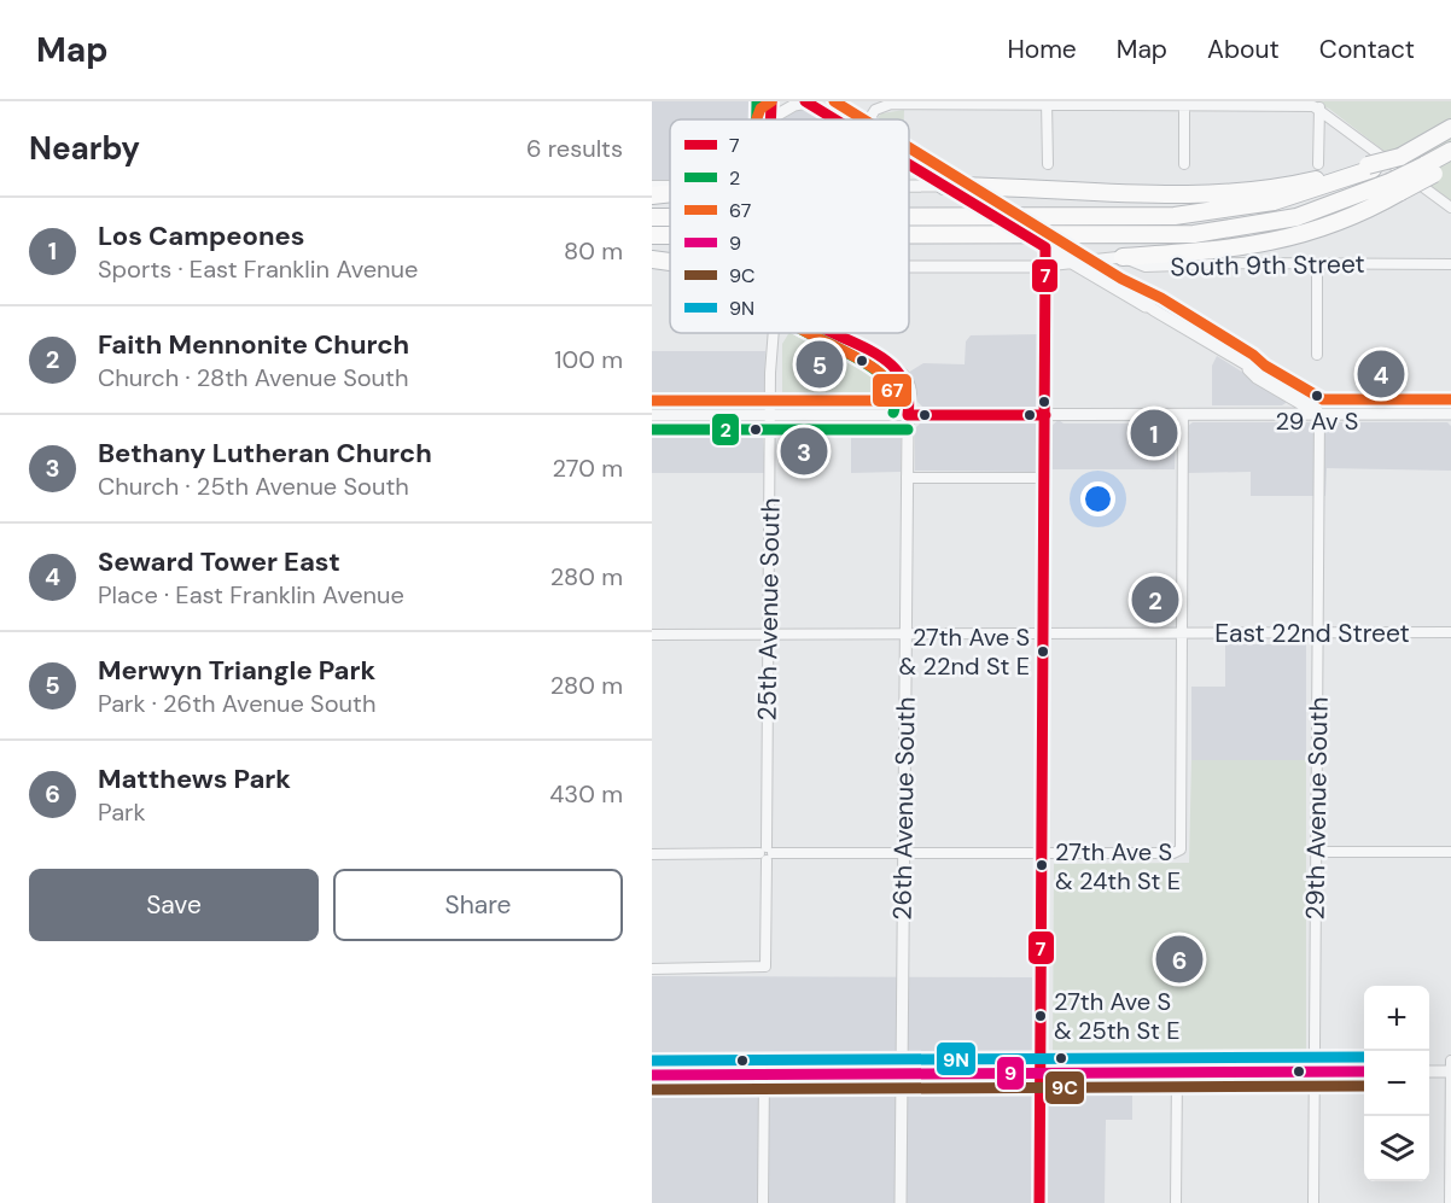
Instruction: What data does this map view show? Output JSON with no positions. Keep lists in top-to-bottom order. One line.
{"streets":{"street":["South 9th Street","25th Avenue South","East 22nd Street","26th Avenue South","29th Avenue South"]},"crossings":[["25th Avenue South","East 22nd Street"],["East 22nd Street","26th Avenue South"],["East 22nd Street","29th Avenue South"]],"places":["29 Av S","27th Ave S & 22nd St E","27th Ave S & 24th St E","27th Ave S & 25th St E"],"lines":["transit line 7","transit line 2","transit line 67","transit line 9N","transit line 9","transit line 9C"],"legend":["7","2","67","9","9C","9N"],"page":{"header":"Map","nav":["Home","Map","About","Contact"],"heading":["Nearby","6 results"],"list":[{"mark":"1","name":"Los Campeones","note":"Sports · East Franklin Avenue","value":"80 m"},{"mark":"2","name":"Faith Mennonite Church","note":"Church · 28th Avenue South","value":"100 m"},{"mark":"3","name":"Bethany Lutheran Church","note":"Church · 25th Avenue South","value":"270 m"},{"mark":"4","name":"Seward Tower East","note":"Place · East Franklin Avenue","value":"280 m"},{"mark":"5","name":"Merwyn Triangle Park","note":"Park · 26th Avenue South","value":"280 m"},{"mark":"6","name":"Matthews Park","note":"Park","value":"430 m"}],"pins":["5","4","1","3","2","6"],"buttons":["Save","Share"],"map_buttons":["+","−"]}}
